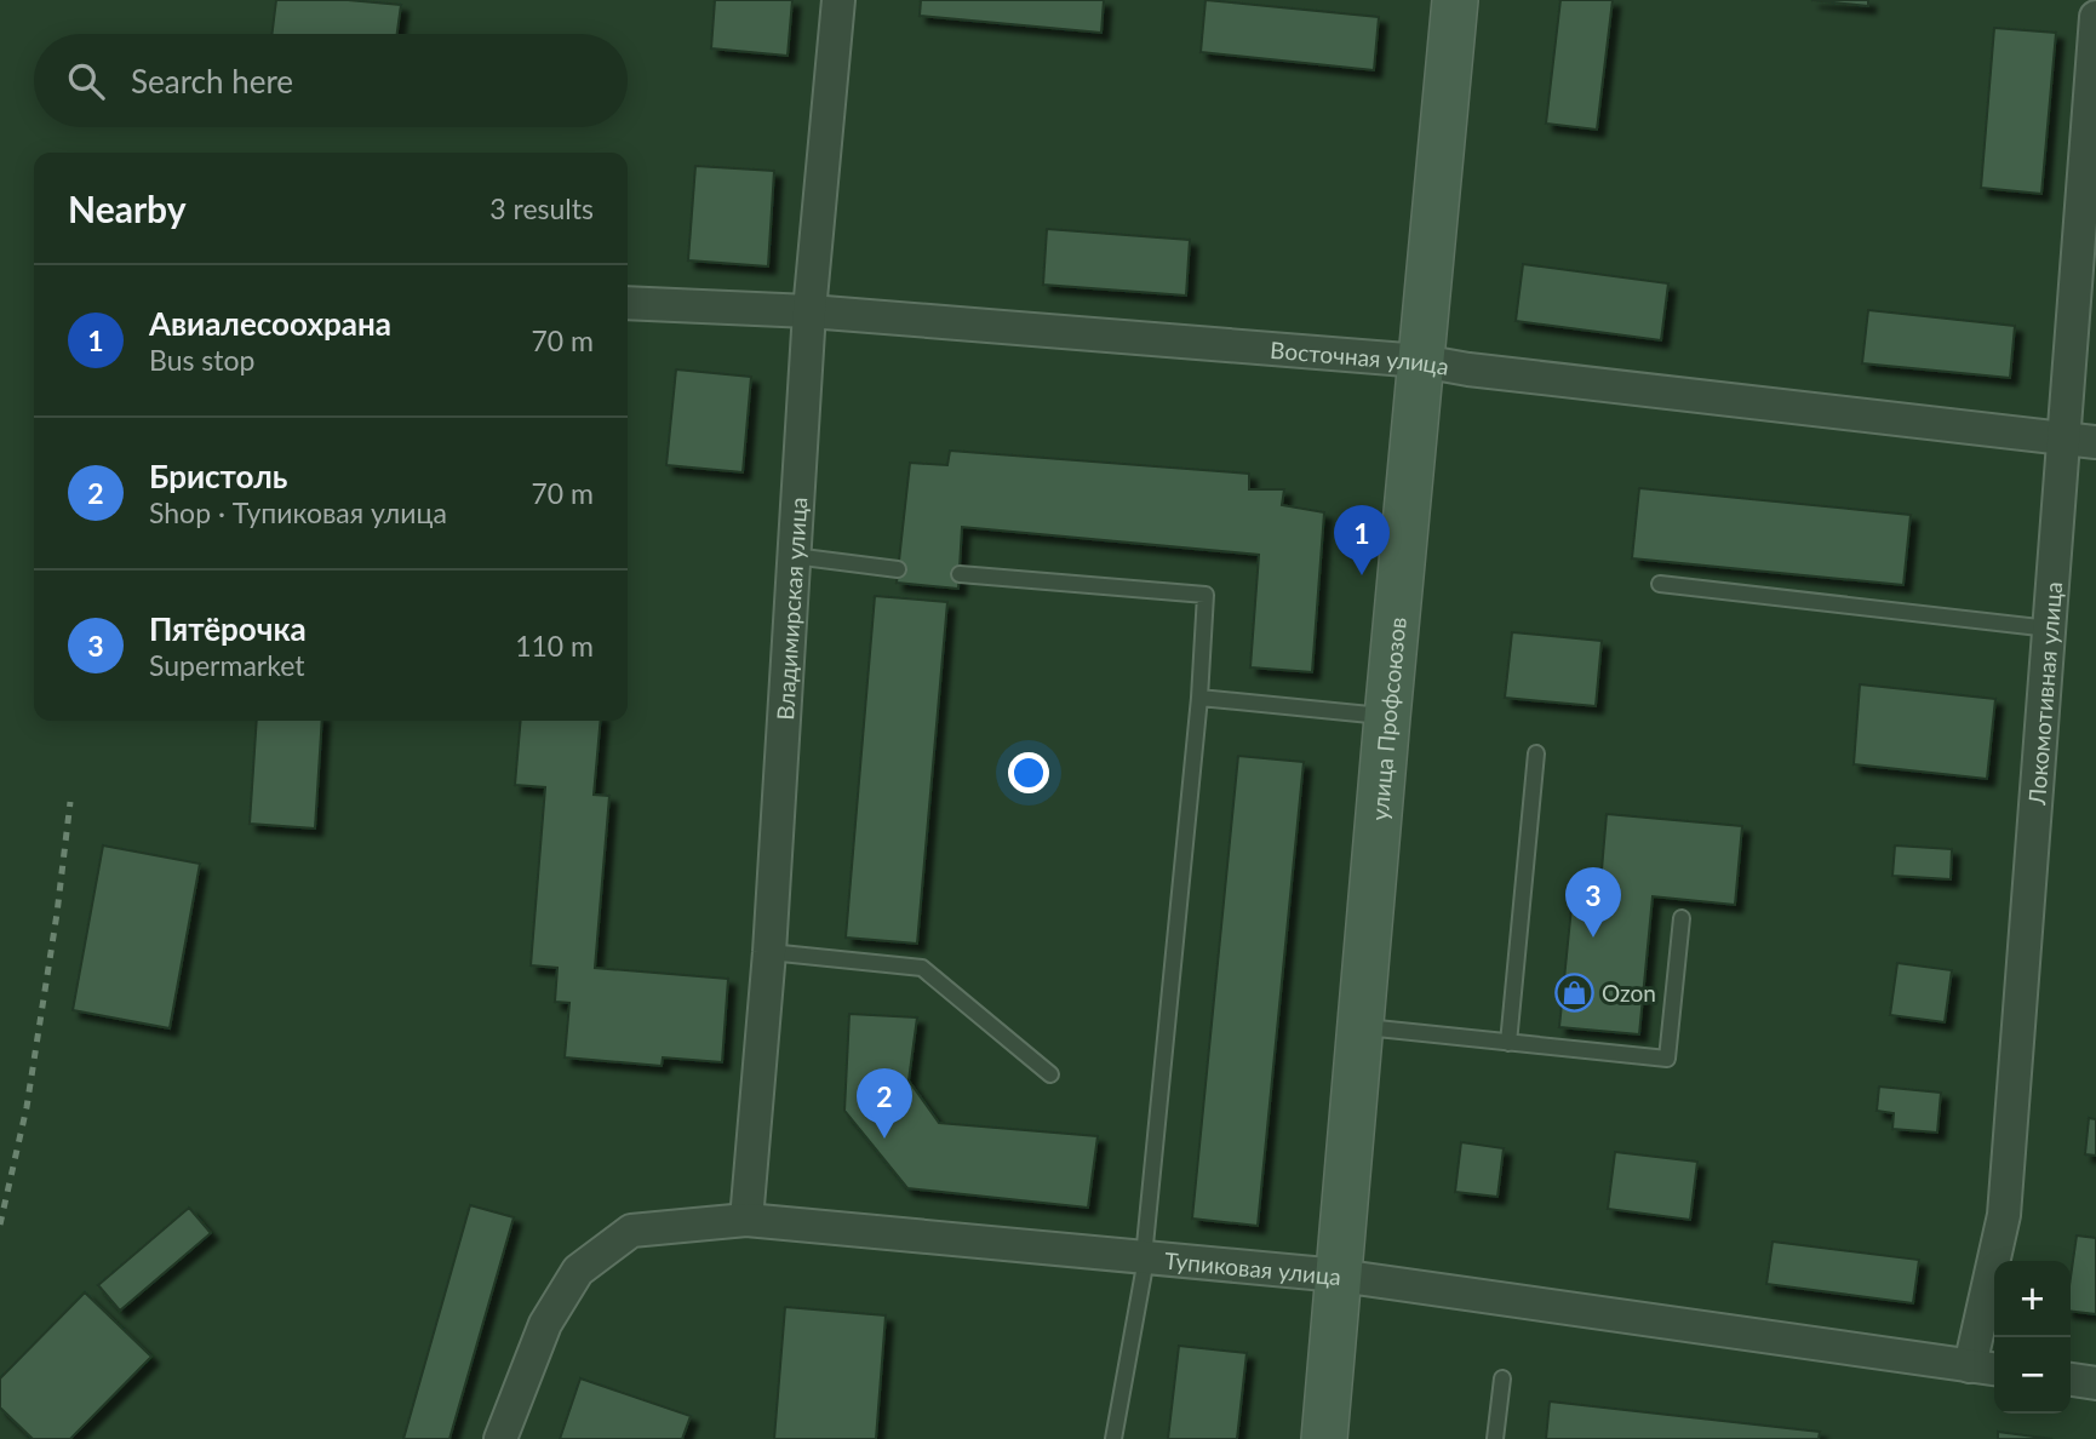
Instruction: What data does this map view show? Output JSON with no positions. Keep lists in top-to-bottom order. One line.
{"streets":{"main road":["улица Профсоюзов"],"street":["Восточная улица","Владимирская улица","Локомотивная улица","Тупиковая улица"]},"crossings":[["Восточная улица","Владимирская улица"],["Восточная улица","Локомотивная улица"],["Восточная улица","улица Профсоюзов"],["Владимирская улица","Тупиковая улица"],["Локомотивная улица","Тупиковая улица"],["улица Профсоюзов","Тупиковая улица"]],"places":{"shop":["Ozon"]},"page":{"search":"Search here","heading":["Nearby","3 results"],"list":[{"mark":"1","name":"Авиалесоохрана","note":"Bus stop","value":"70 m"},{"mark":"2","name":"Бристоль","note":"Shop · Тупиковая улица","value":"70 m"},{"mark":"3","name":"Пятёрочка","note":"Supermarket","value":"110 m"}],"pins":["1","3","2"],"map_buttons":["+","−"]}}
